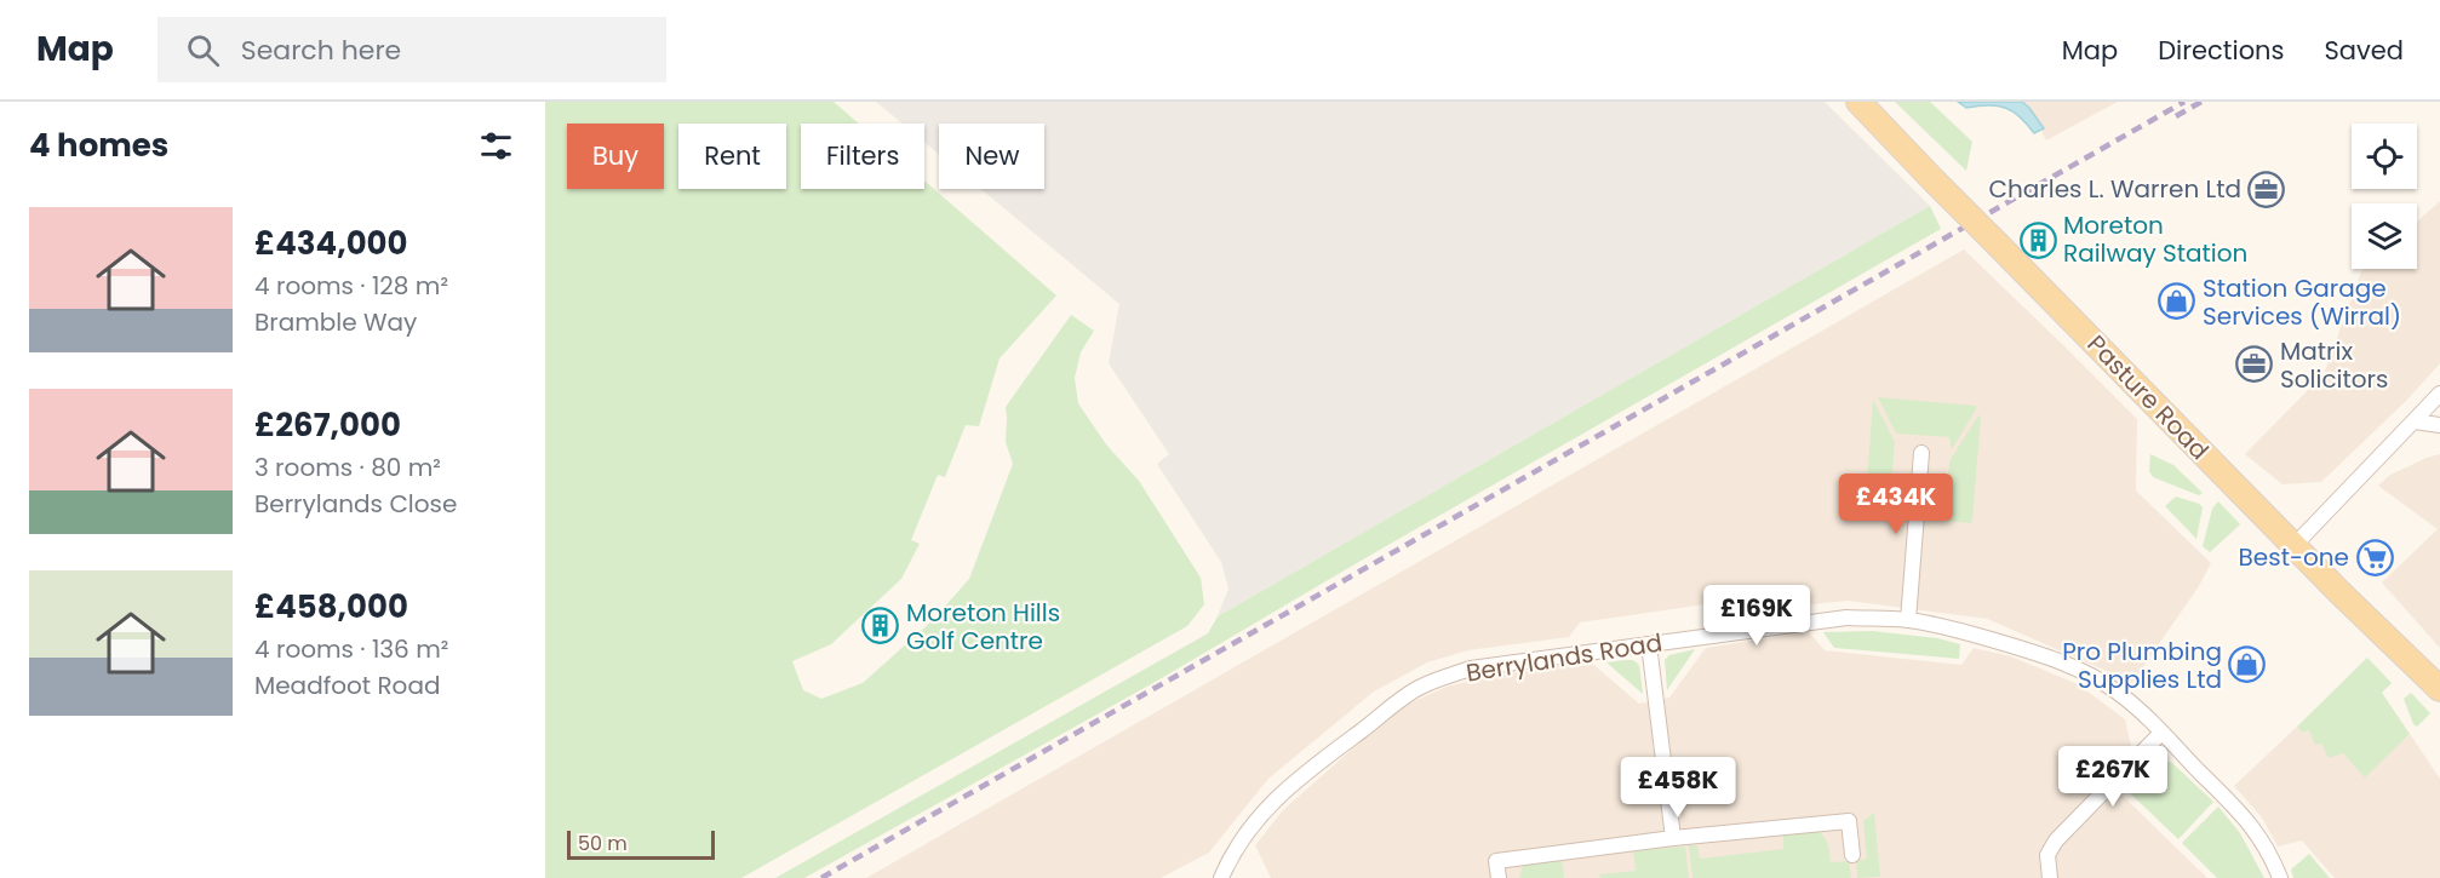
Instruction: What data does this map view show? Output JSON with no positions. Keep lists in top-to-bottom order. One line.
{"streets":{"main road":["Pasture Road"],"street":["Berrylands Road"]},"places":{"office":["Charles L. Warren Ltd","Matrix Solicitors"],"building":["Moreton Railway Station","Moreton Hills Golf Centre"],"shop":["Station Garage Services (Wirral)","Pro Plumbing Supplies Ltd"],"supermarket":["Best-one"]},"scale_bar":"50 m","page":{"header":"Map","search":"Search here","nav":["Map","Directions","Saved"],"heading":"4 homes","chip":["Buy","Rent","Filters","New"],"list":[{"name":"£434,000","note":"4 rooms · 128 m² · Bramble Way"},{"name":"£267,000","note":"3 rooms · 80 m² · Berrylands Close"},{"name":"£458,000","note":"4 rooms · 136 m² · Meadfoot Road"}],"price":["£434K","£169K","£267K","£458K"],"scale":"50 m"}}
